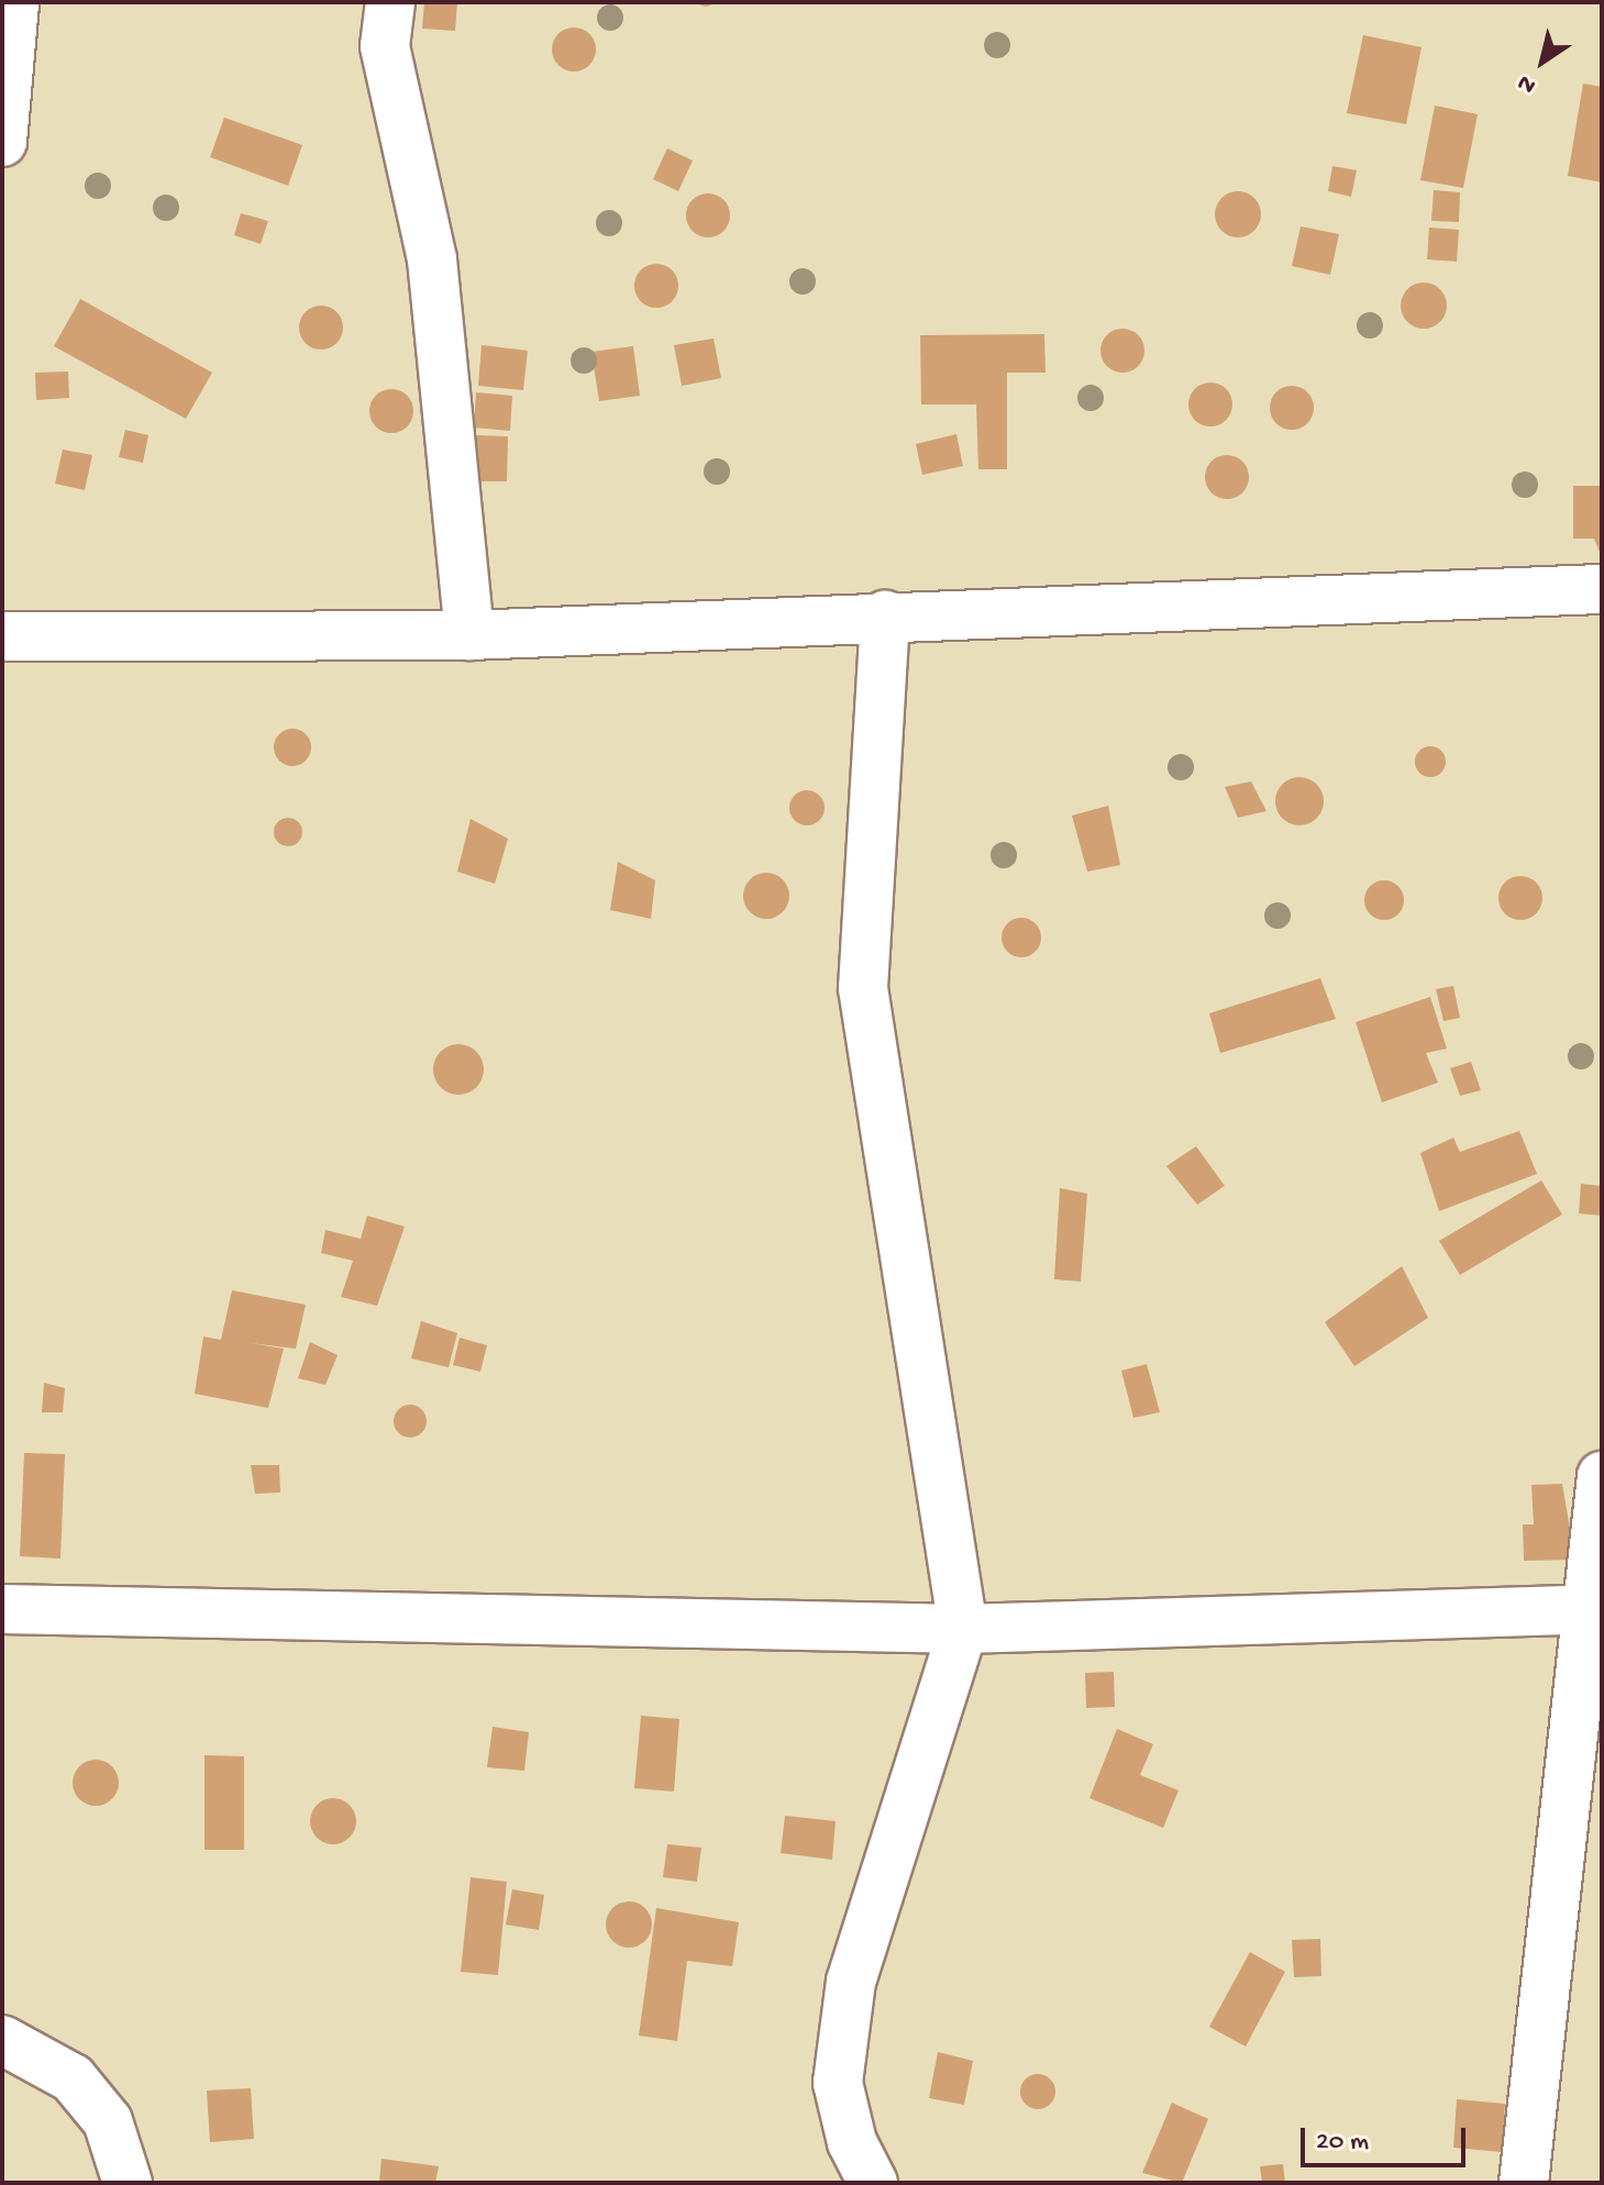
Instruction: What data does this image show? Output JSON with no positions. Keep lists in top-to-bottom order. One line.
{"scale_bar":"20 m","north":"bottom left"}
